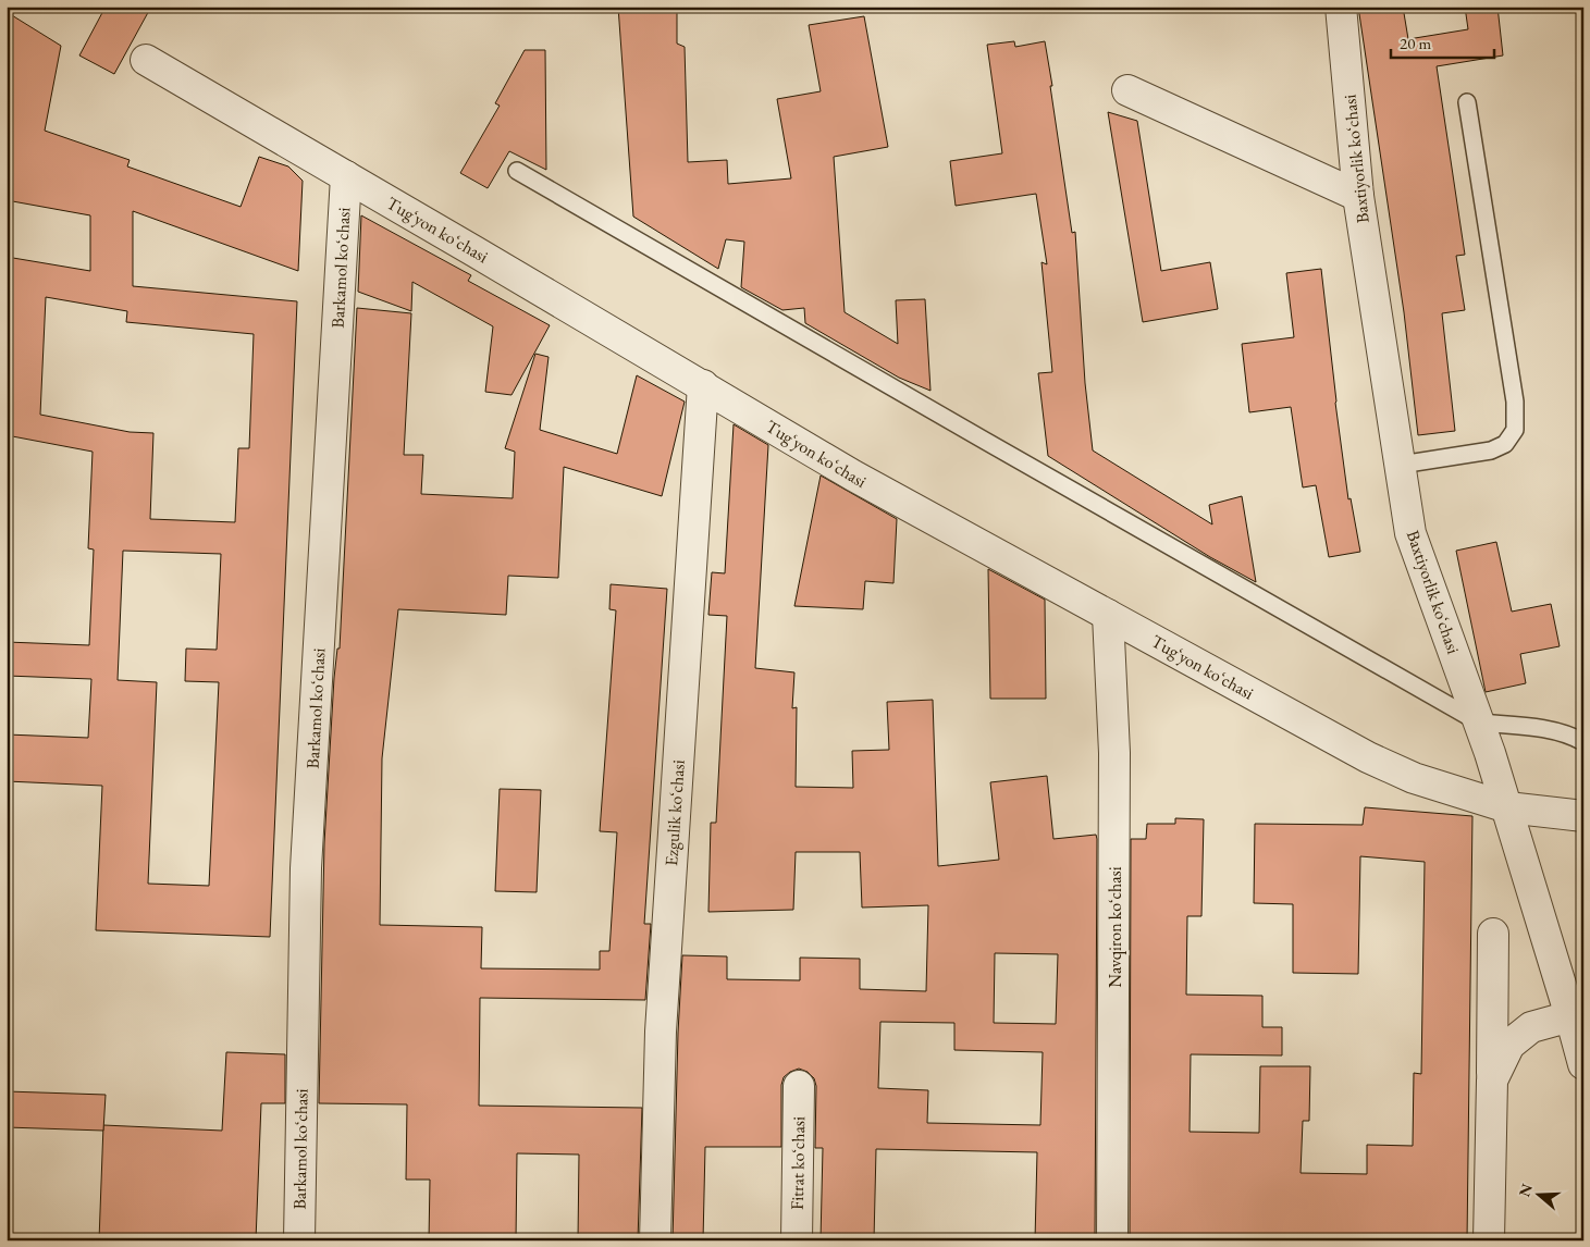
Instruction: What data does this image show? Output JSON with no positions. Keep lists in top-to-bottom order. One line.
{"streets":{"street":["Baxtiyorlik koʻchasi","Tugʻyon koʻchasi","Barkamol koʻchasi","Ezgulik koʻchasi","Navqiron koʻchasi","Fitrat koʻchasi"]},"crossings":[["Baxtiyorlik koʻchasi","Tugʻyon koʻchasi"],["Tugʻyon koʻchasi","Barkamol koʻchasi"],["Tugʻyon koʻchasi","Ezgulik koʻchasi"],["Tugʻyon koʻchasi","Navqiron koʻchasi"]],"scale_bar":"20 m","north":"left"}
